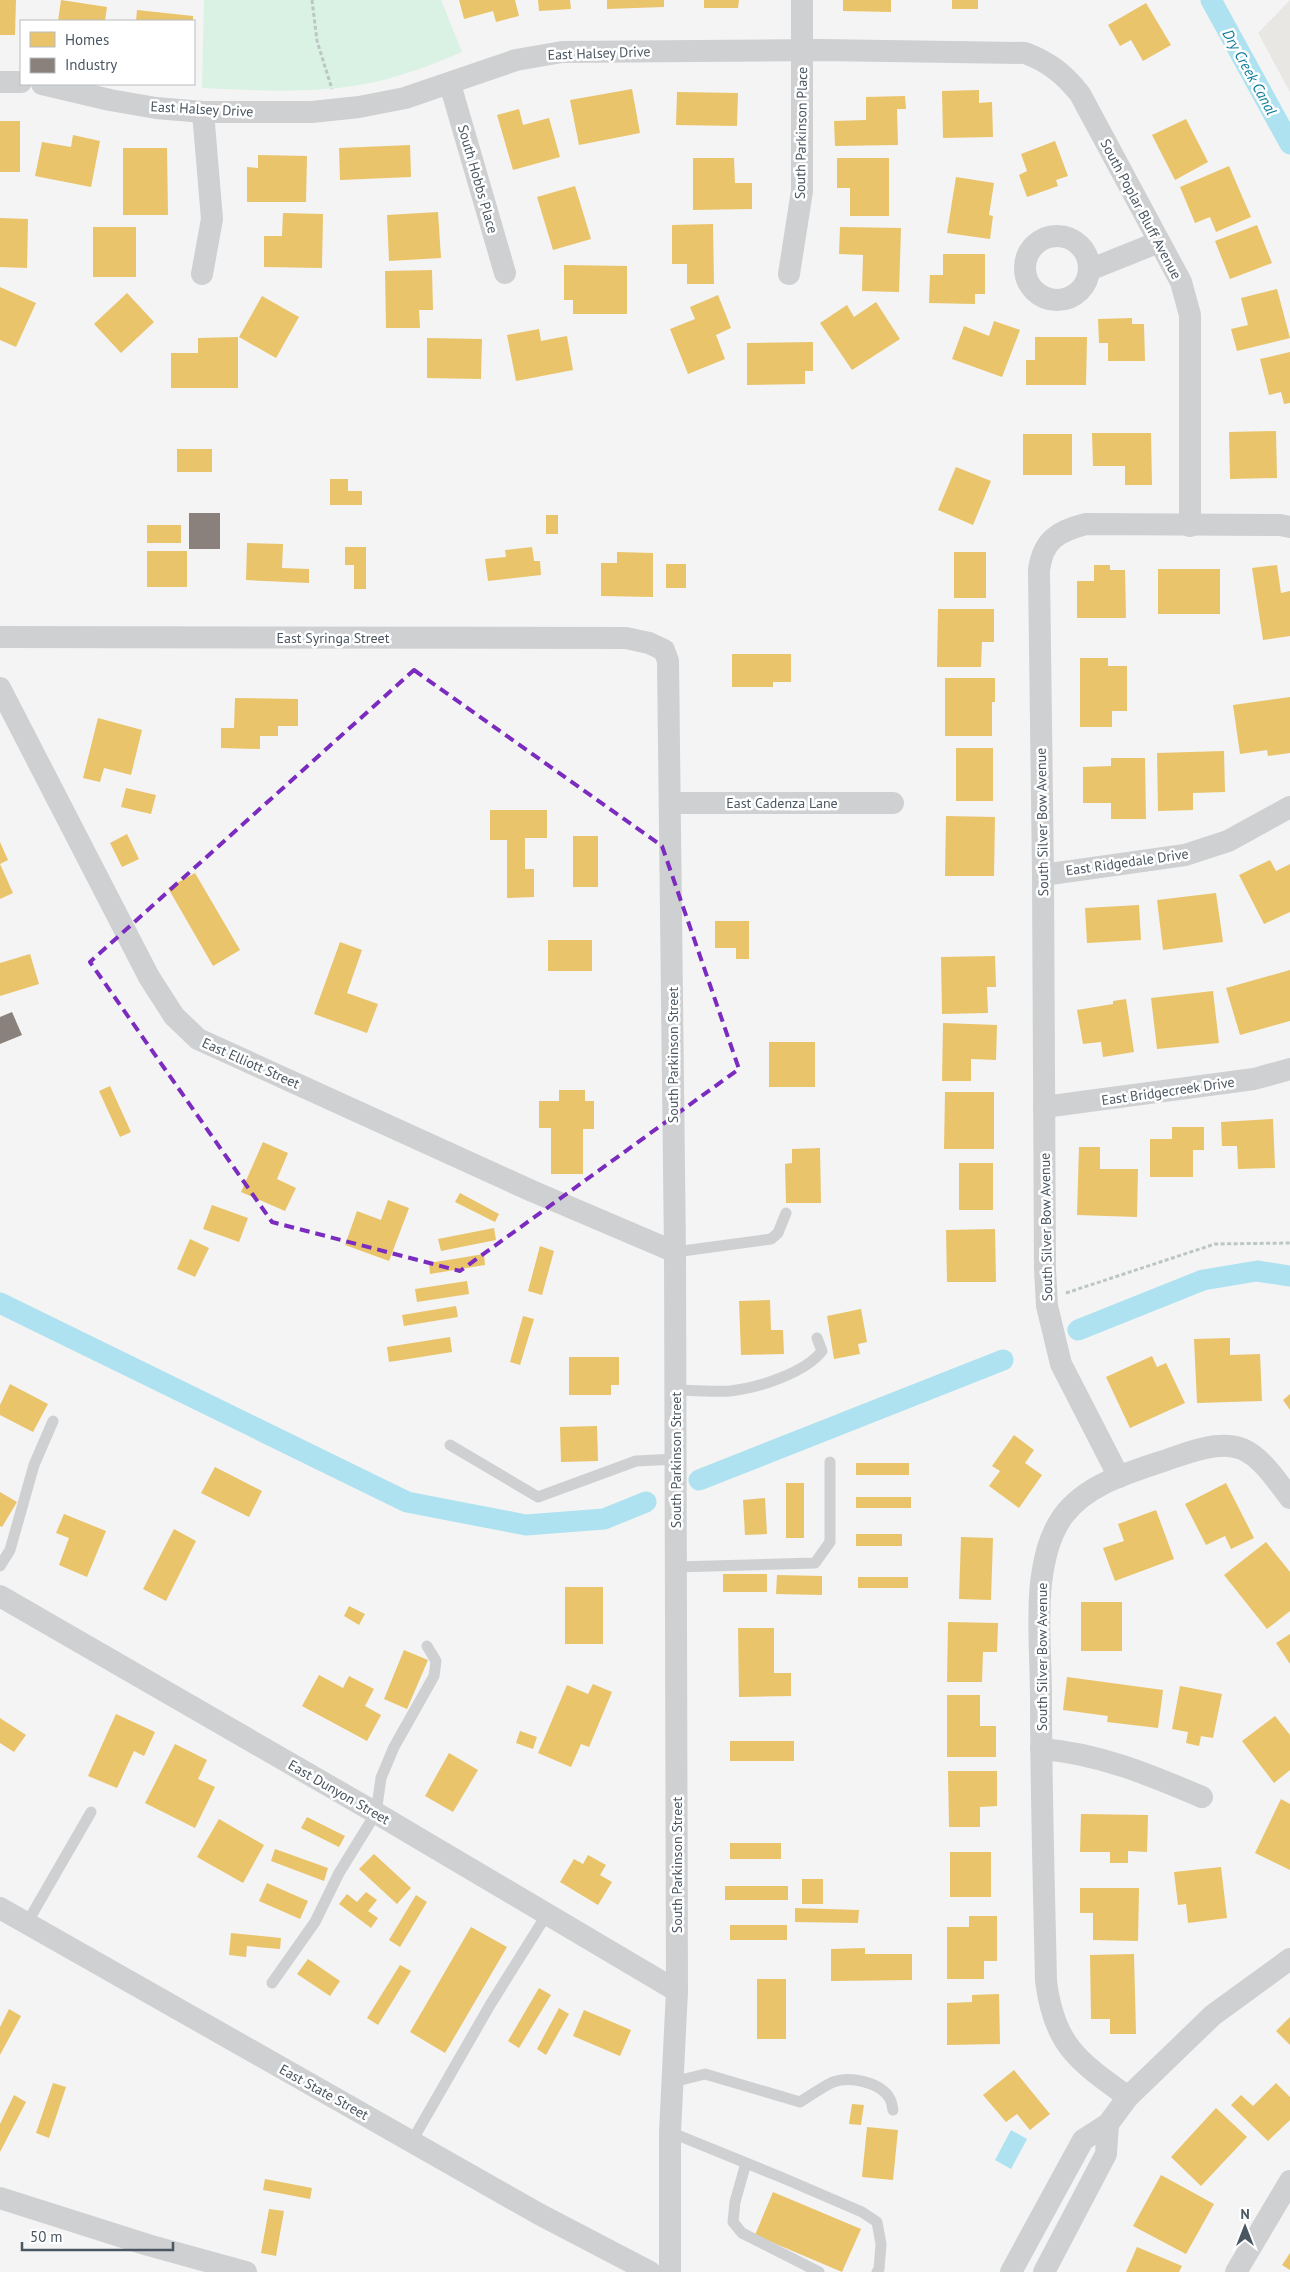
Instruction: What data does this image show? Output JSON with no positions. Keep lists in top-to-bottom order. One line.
{"streets":{"street":["East Halsey Drive","South Parkinson Place","South Hobbs Place","South Poplar Bluff Avenue","East Syringa Street","East Cadenza Lane","South Silver Bow Avenue","East Ridgedale Drive","South Parkinson Street","East Elliott Street","East Bridgecreek Drive","East Dunyon Street","East State Street"]},"crossings":[["East Halsey Drive","South Parkinson Place"],["East Halsey Drive","South Hobbs Place"],["East Halsey Drive","South Poplar Bluff Avenue"],["South Poplar Bluff Avenue","South Silver Bow Avenue"],["East Syringa Street","South Parkinson Street"],["East Cadenza Lane","South Parkinson Street"],["South Silver Bow Avenue","East Ridgedale Drive"],["South Silver Bow Avenue","East Bridgecreek Drive"],["South Parkinson Street","East Elliott Street"],["South Parkinson Street","East Dunyon Street"]],"water":["Dry Creek Canal"],"legend":["Homes","Industry"],"scale_bar":"50 m","north":"top"}
